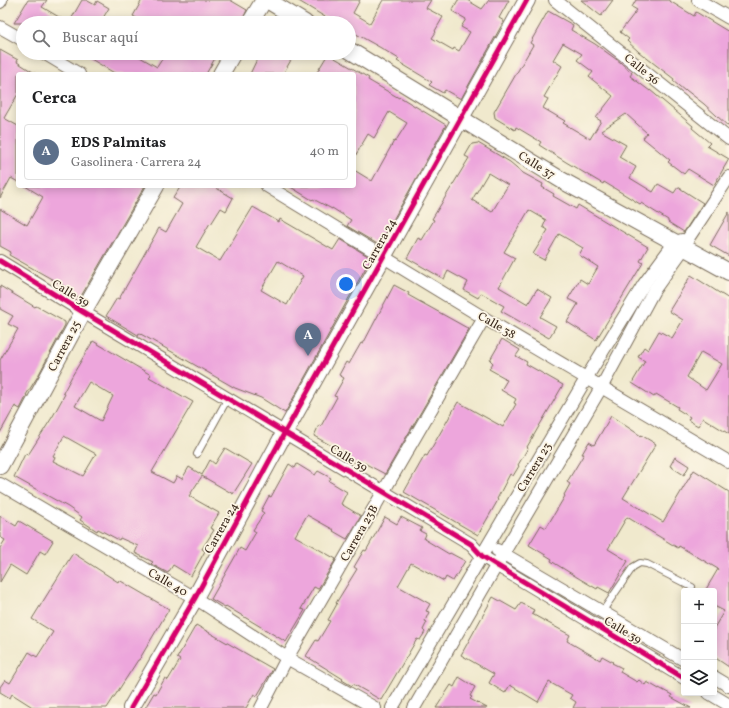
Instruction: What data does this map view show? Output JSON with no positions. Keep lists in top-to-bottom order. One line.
{"streets":{"street":["Calle 36","Calle 37","Carrera 24","Calle 39","Calle 38","Carrera 25","Carrera 23","Carrera 23B","Calle 40"]},"crossings":[["Calle 37","Carrera 24"],["Calle 37","Carrera 23"],["Carrera 24","Calle 39"],["Carrera 24","Calle 38"],["Carrera 24","Calle 40"],["Calle 39","Carrera 25"],["Calle 39","Carrera 23"],["Calle 39","Carrera 23B"],["Calle 38","Carrera 23"],["Calle 38","Carrera 23B"],["Carrera 23B","Calle 40"]],"page":{"search":"Buscar aquí","heading":"Cerca","list":[{"mark":"A","name":"EDS Palmitas","note":"Gasolinera · Carrera 24","value":"40 m"}],"pins":"A","map_buttons":["+","−"]}}
